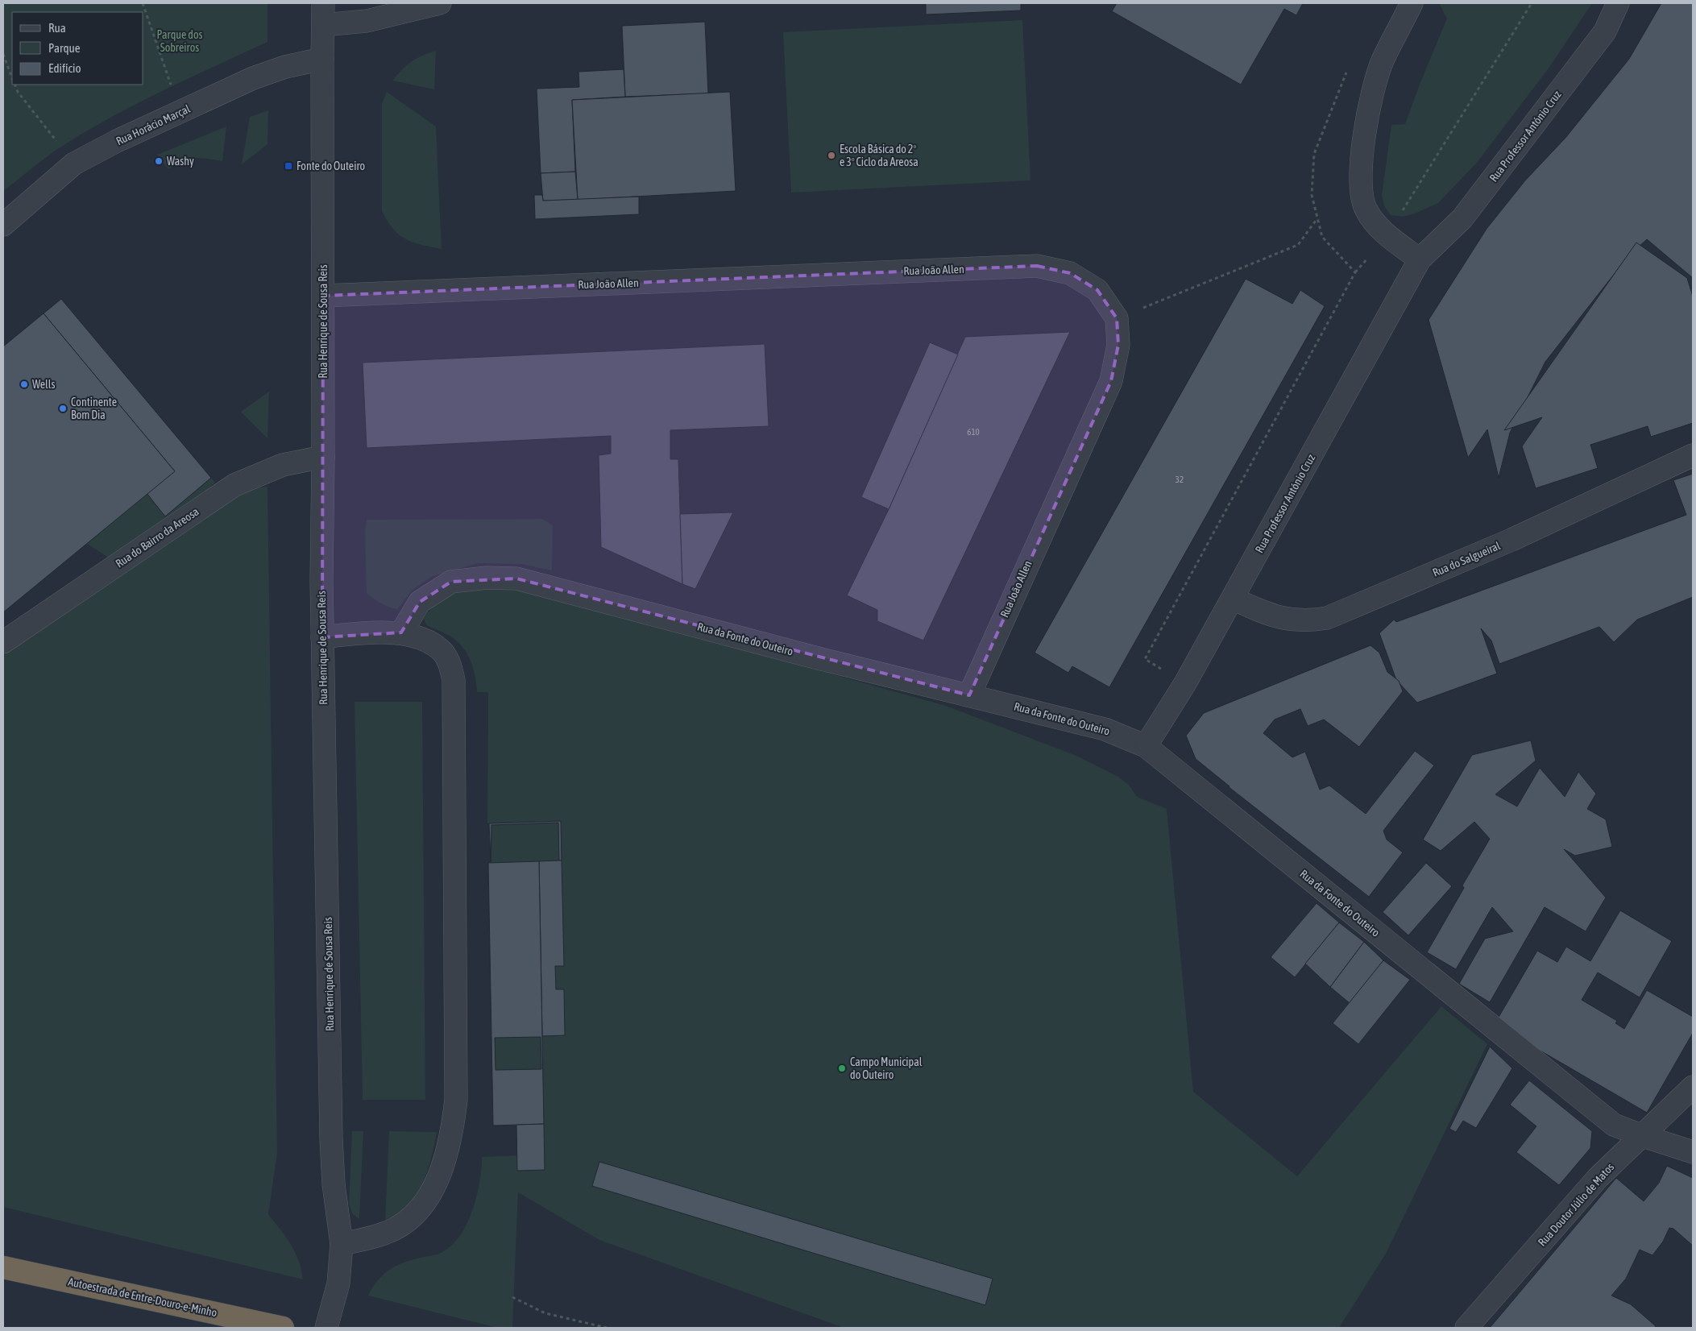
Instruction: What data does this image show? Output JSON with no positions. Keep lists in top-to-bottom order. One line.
{"streets":{"highway":["Autoestrada de Entre-Douro-e-Minho"],"street":["Rua Horácio Marçal","Rua Professor António Cruz","Rua João Allen","Rua Henrique de Sousa Reis","Rua do Bairro da Areosa","Rua do Salgueiral","Rua da Fonte do Outeiro","Rua Doutor Júlio de Matos"]},"crossings":[["Rua Horácio Marçal","Rua Henrique de Sousa Reis"],["Rua Professor António Cruz","Rua do Salgueiral"],["Rua Professor António Cruz","Rua da Fonte do Outeiro"],["Rua João Allen","Rua Henrique de Sousa Reis"],["Rua João Allen","Rua da Fonte do Outeiro"],["Rua Henrique de Sousa Reis","Rua do Bairro da Areosa"],["Rua da Fonte do Outeiro","Rua Doutor Júlio de Matos"]],"parks":["Parque dos Sobreiros"],"places":{"other":["Escola Básica do 2º e 3º Ciclo da Areosa","Washy","Wells","Continente Bom Dia","Campo Municipal do Outeiro"],"transit":["Fonte do Outeiro"]},"house_numbers":["610","32"],"legend":["Rua","Parque","Edifício"]}
